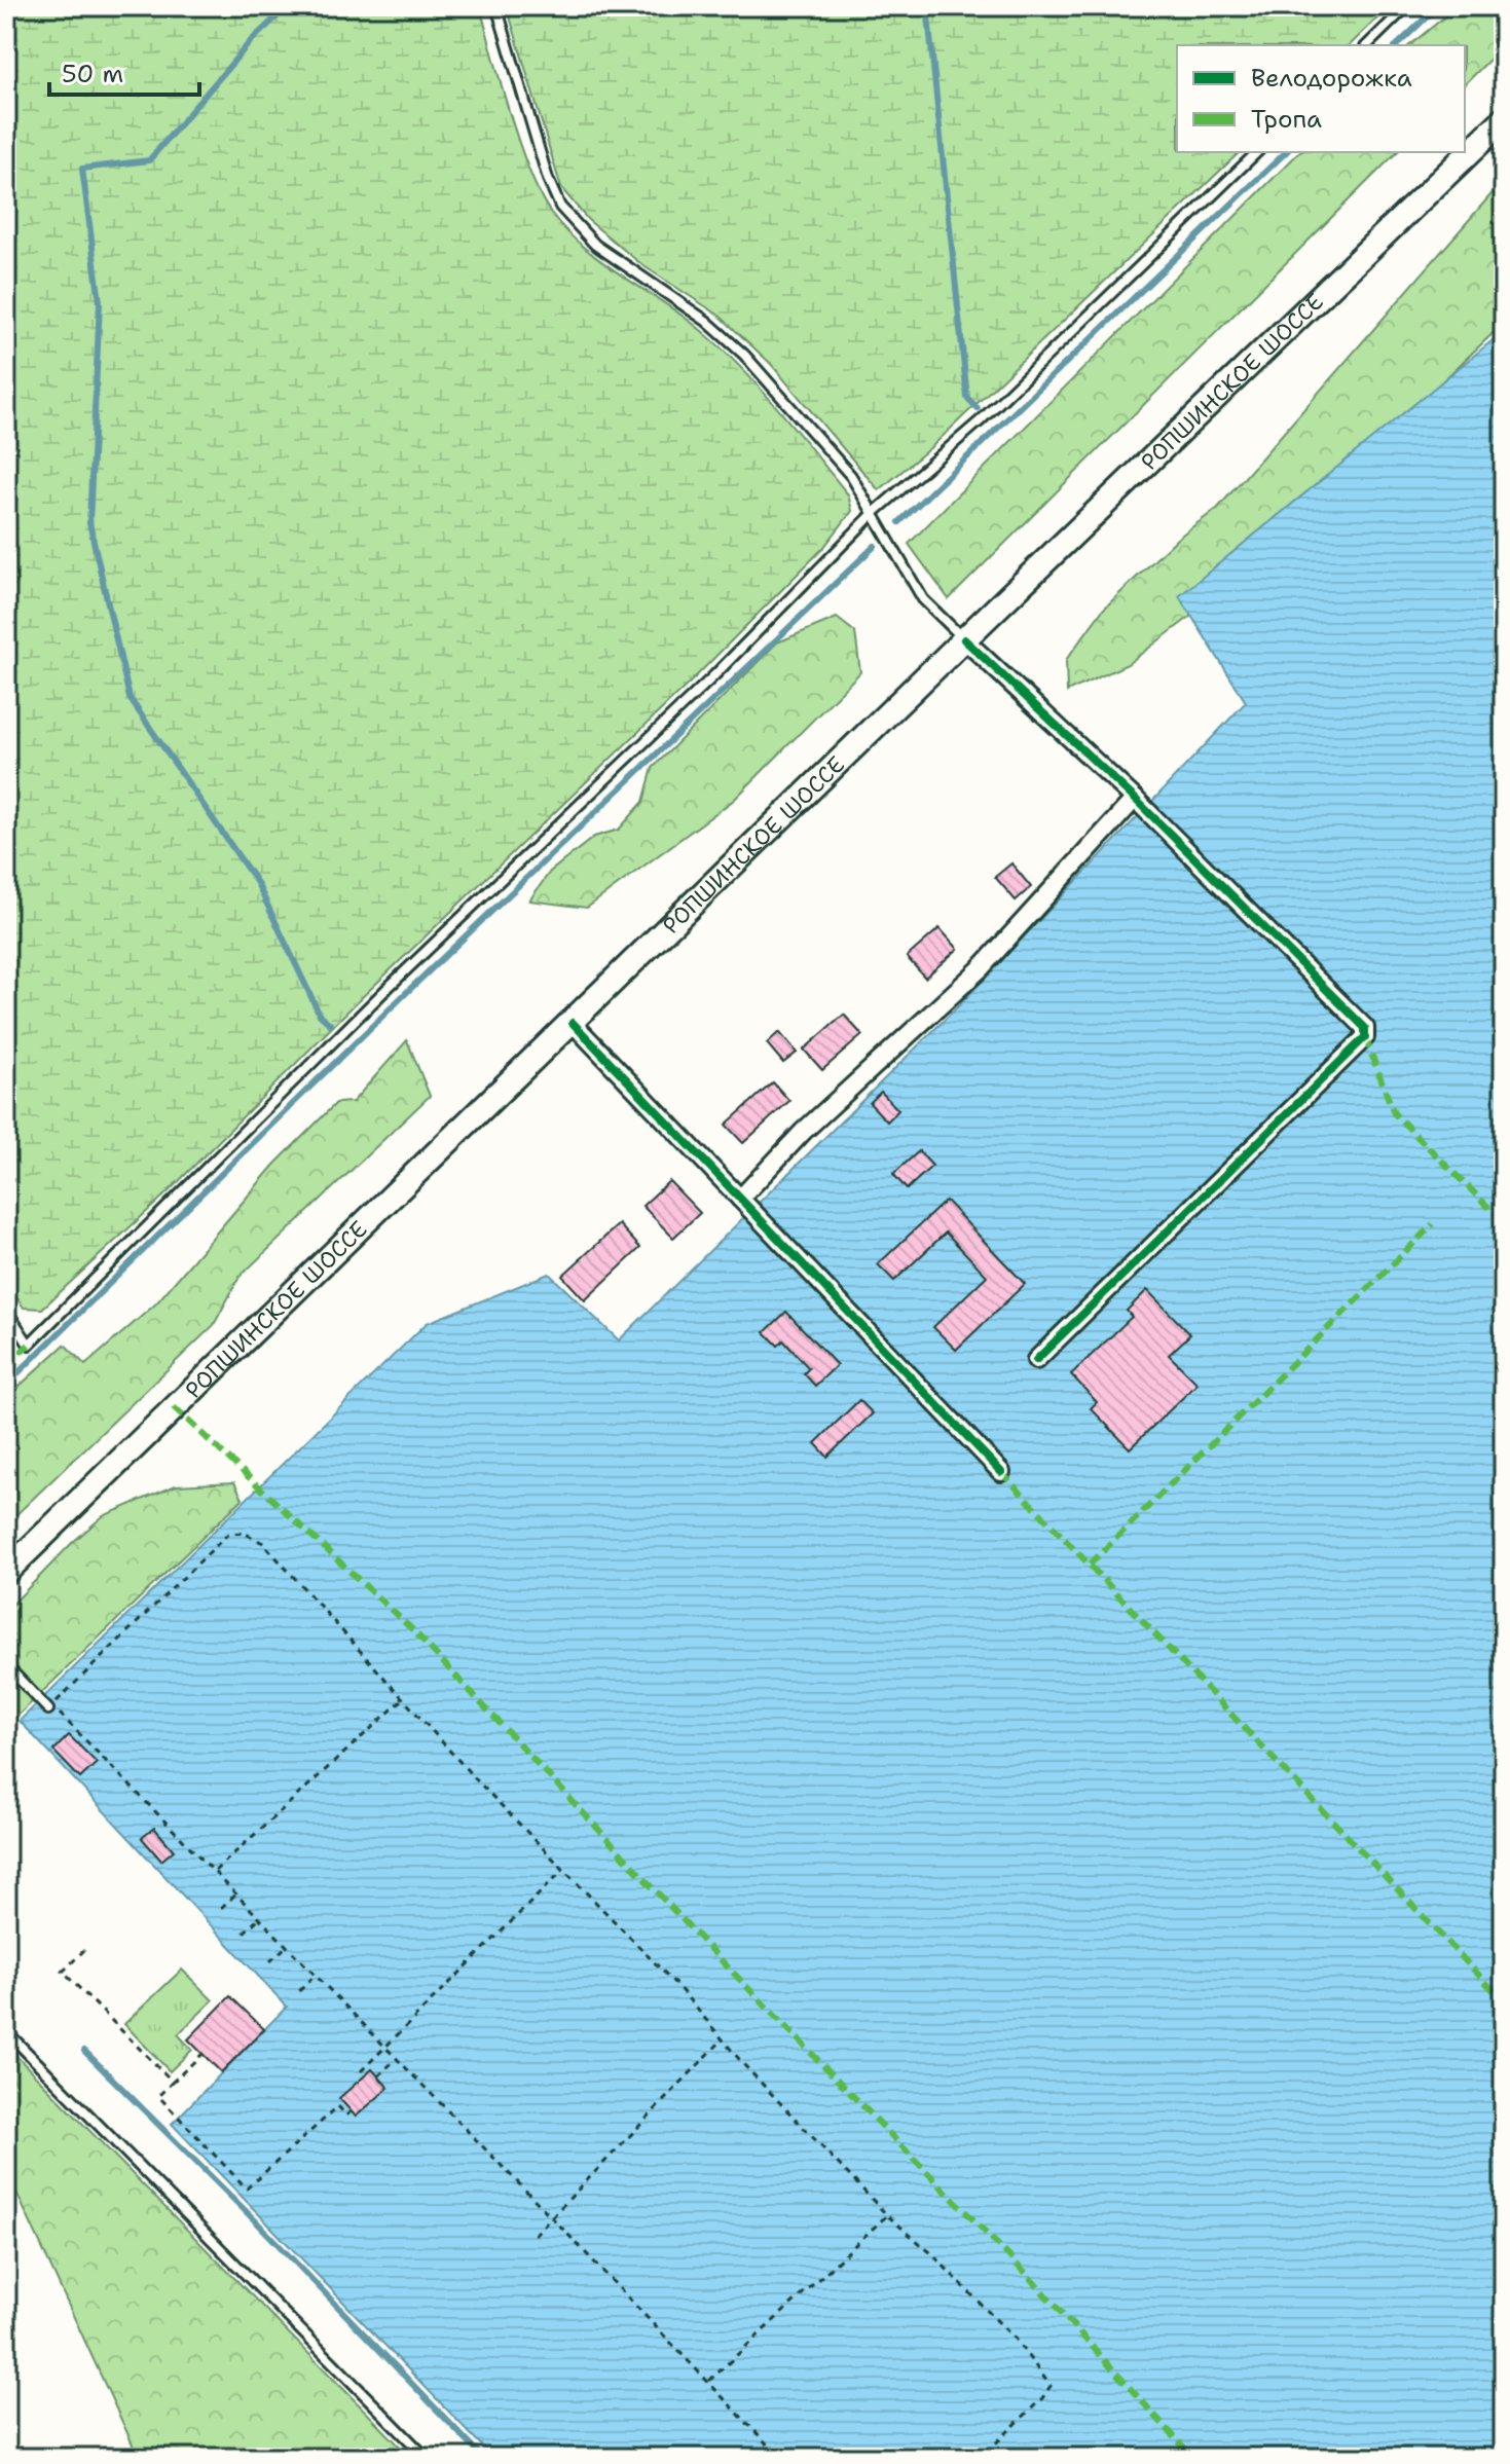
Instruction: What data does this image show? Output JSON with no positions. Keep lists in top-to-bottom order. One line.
{"streets":{"main road":["РОПШИНСКОЕ ШОССЕ"]},"legend":["Велодорожка","Тропа"],"scale_bar":"50 m"}
